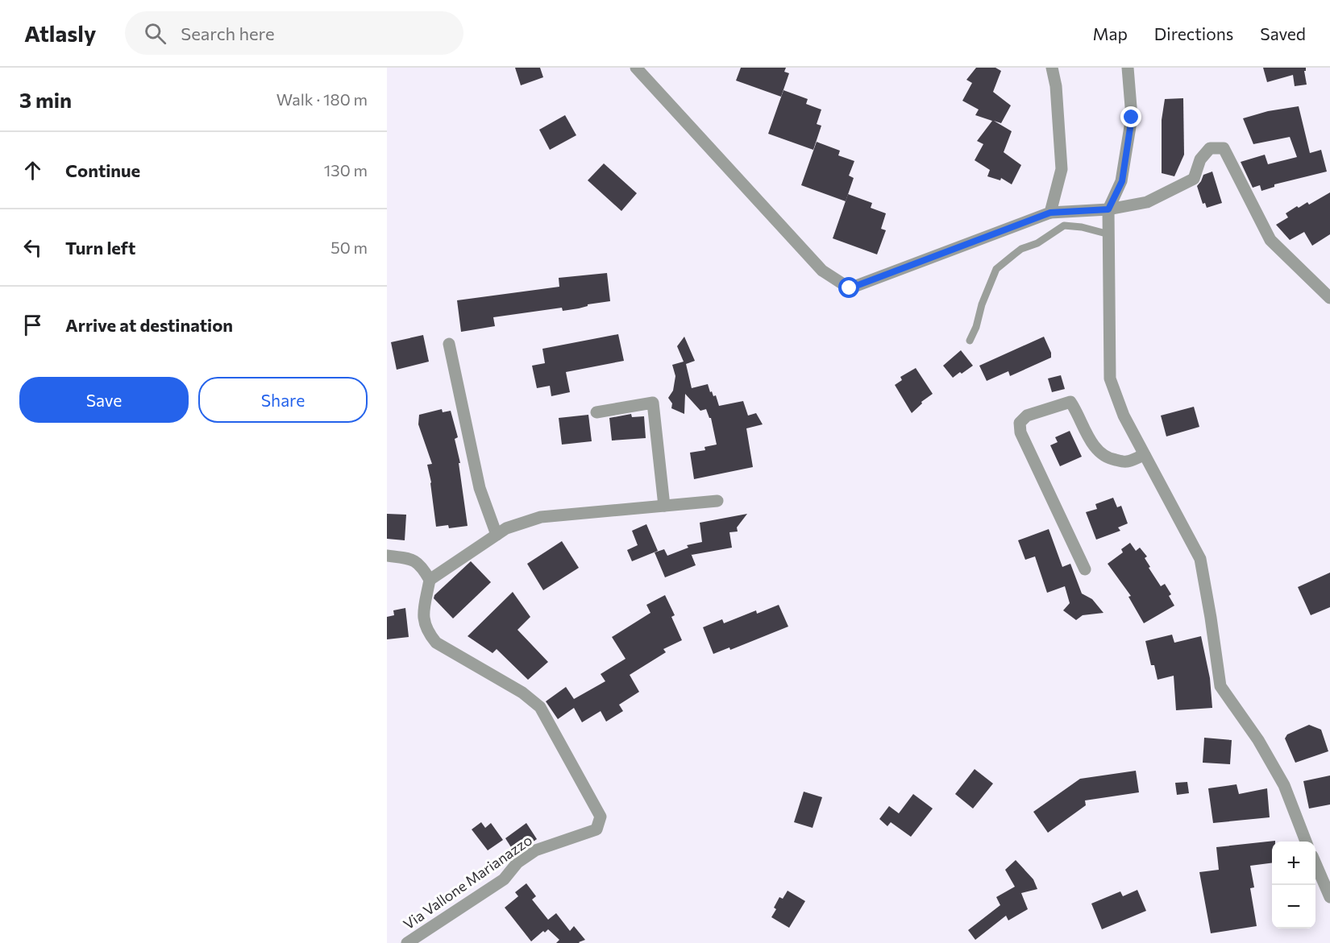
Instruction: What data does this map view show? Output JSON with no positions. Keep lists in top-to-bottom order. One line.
{"streets":{"street":["Via Vallone Marianazzo"]},"page":{"header":"Atlasly","search":"Search here","nav":["Map","Directions","Saved"],"heading":["3 min","Walk · 180 m"],"list":[["Continue","130 m"],["Turn left","50 m"],"Arrive at destination"],"buttons":["Save","Share"],"map_buttons":["+","−"]}}
